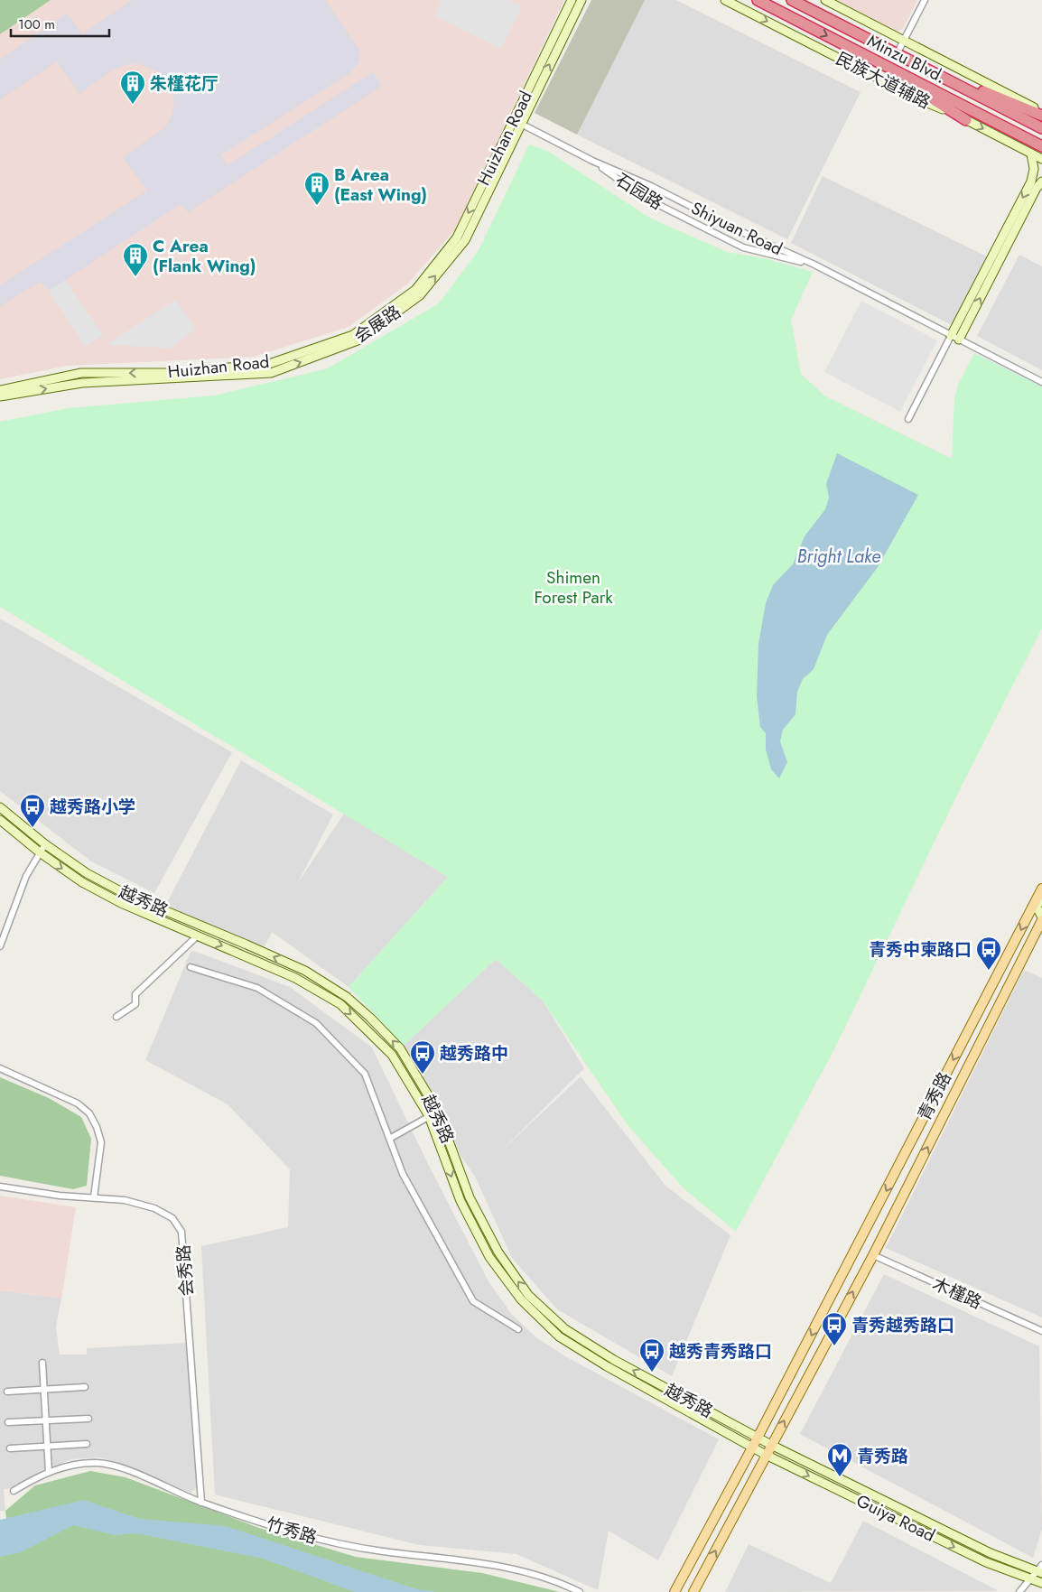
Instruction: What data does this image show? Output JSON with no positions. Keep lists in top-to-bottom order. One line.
{"streets":{"highway":["Minzu Blvd."],"main road":["民族大道辅路","Huizhan Road","会展路","越秀路","青秀路","Guiya Road"],"street":["石园路","Shiyuan Road","会秀路","木槿路","竹秀路"]},"crossings":[["石园路","Shiyuan Road"],["Shiyuan Road","会展路"],["越秀路","青秀路"],["越秀路","Guiya Road"],["青秀路","木槿路"],["青秀路","Guiya Road"],["会秀路","竹秀路"]],"one_way":["Huizhan Road","会展路"],"water":["Bright Lake"],"parks":["Shimen Forest Park"],"places":{"building":["朱槿花厅","B Area (East Wing)","C Area (Flank Wing)"],"bus stop":["越秀路小学","青秀中柬路口","越秀路中","青秀越秀路口","越秀青秀路口"],"metro station":["青秀路"]},"scale_bar":"100 m"}
